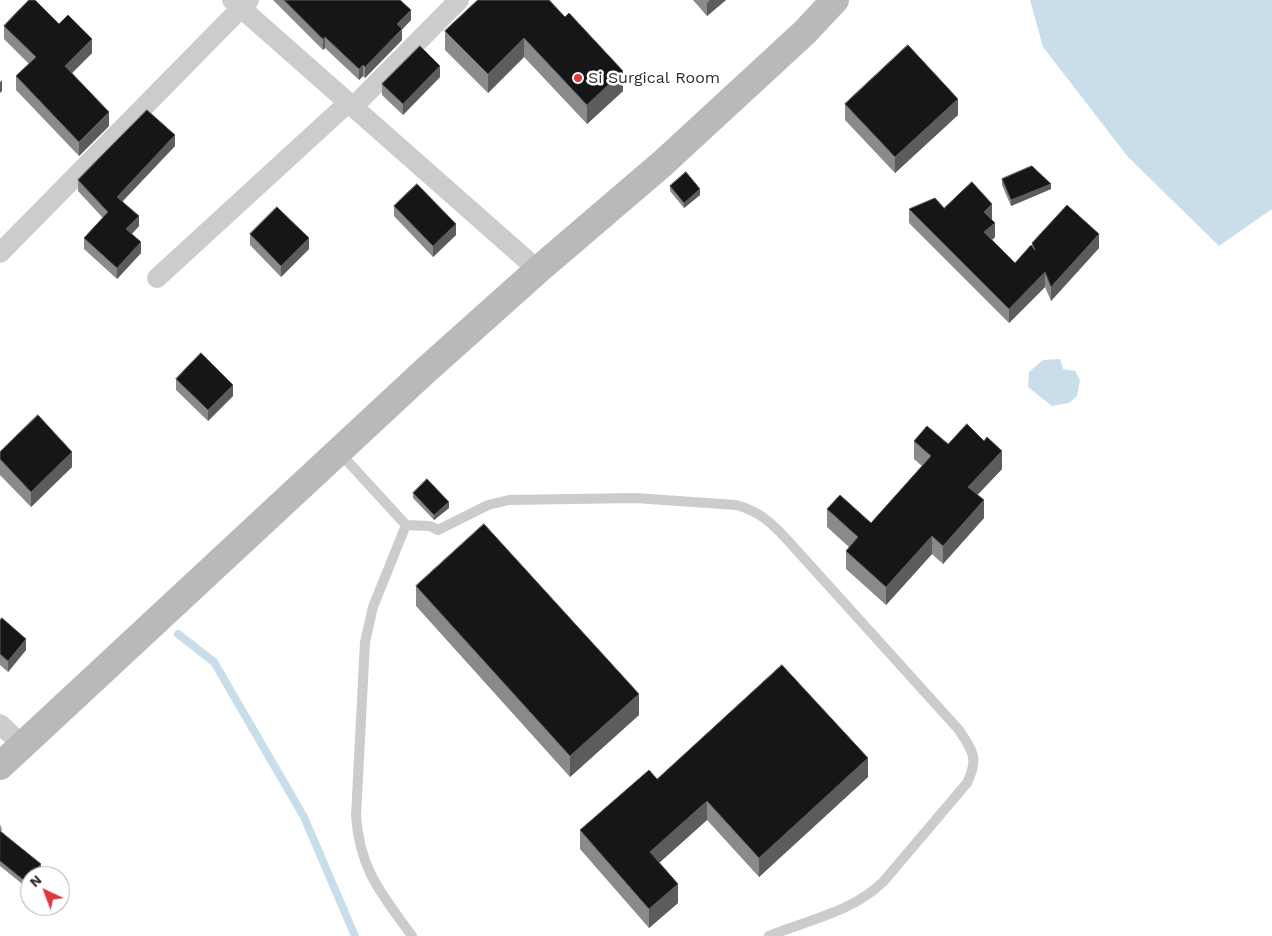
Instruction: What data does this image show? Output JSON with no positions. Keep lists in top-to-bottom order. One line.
{"places":["Si Surgical Room"],"north":"top left"}
